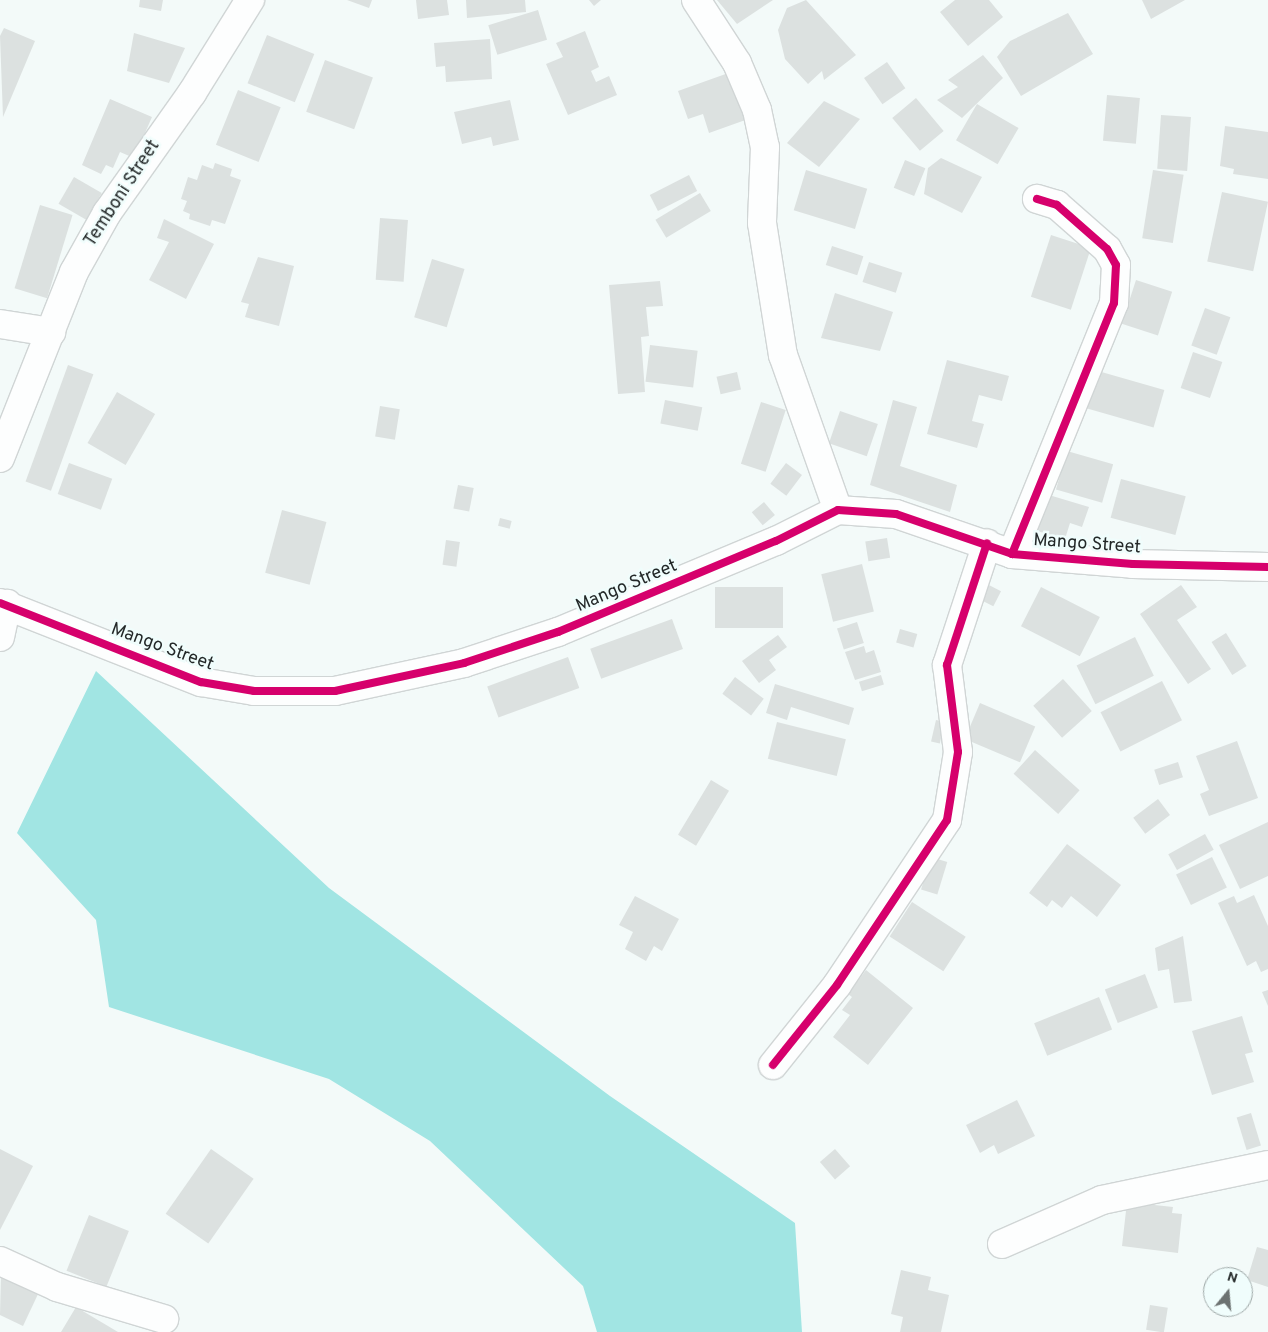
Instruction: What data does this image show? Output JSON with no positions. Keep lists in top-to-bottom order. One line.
{"streets":{"street":["Temboni Street","Mango Street"]},"north":"top"}
